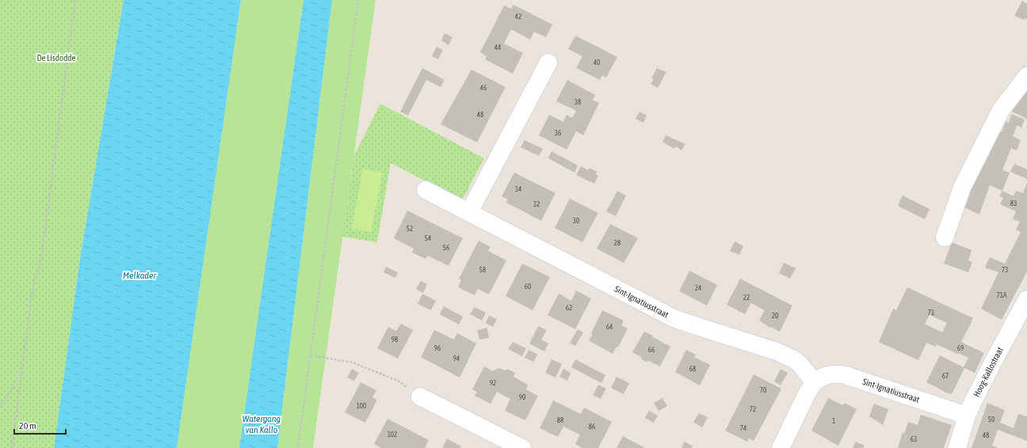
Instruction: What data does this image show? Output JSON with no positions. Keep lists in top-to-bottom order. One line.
{"streets":{"street":["Sint-Ignatiusstraat","Hoog-Kallostraat"]},"crossings":[["Sint-Ignatiusstraat","Hoog-Kallostraat"]],"water":["Melkader","Watergang van Kallo"],"parks":["De Lisdodde"],"house_numbers":["42","44","40","46","38","48","36","34","83","32","30","52","54","28","56","58","73","60","24","71A","22","62","71","20","64","98","96","69","66","94","68","67","92","70","90","100","72","50","88","1","86","74","102","48","63"],"scale_bar":"20 m"}
